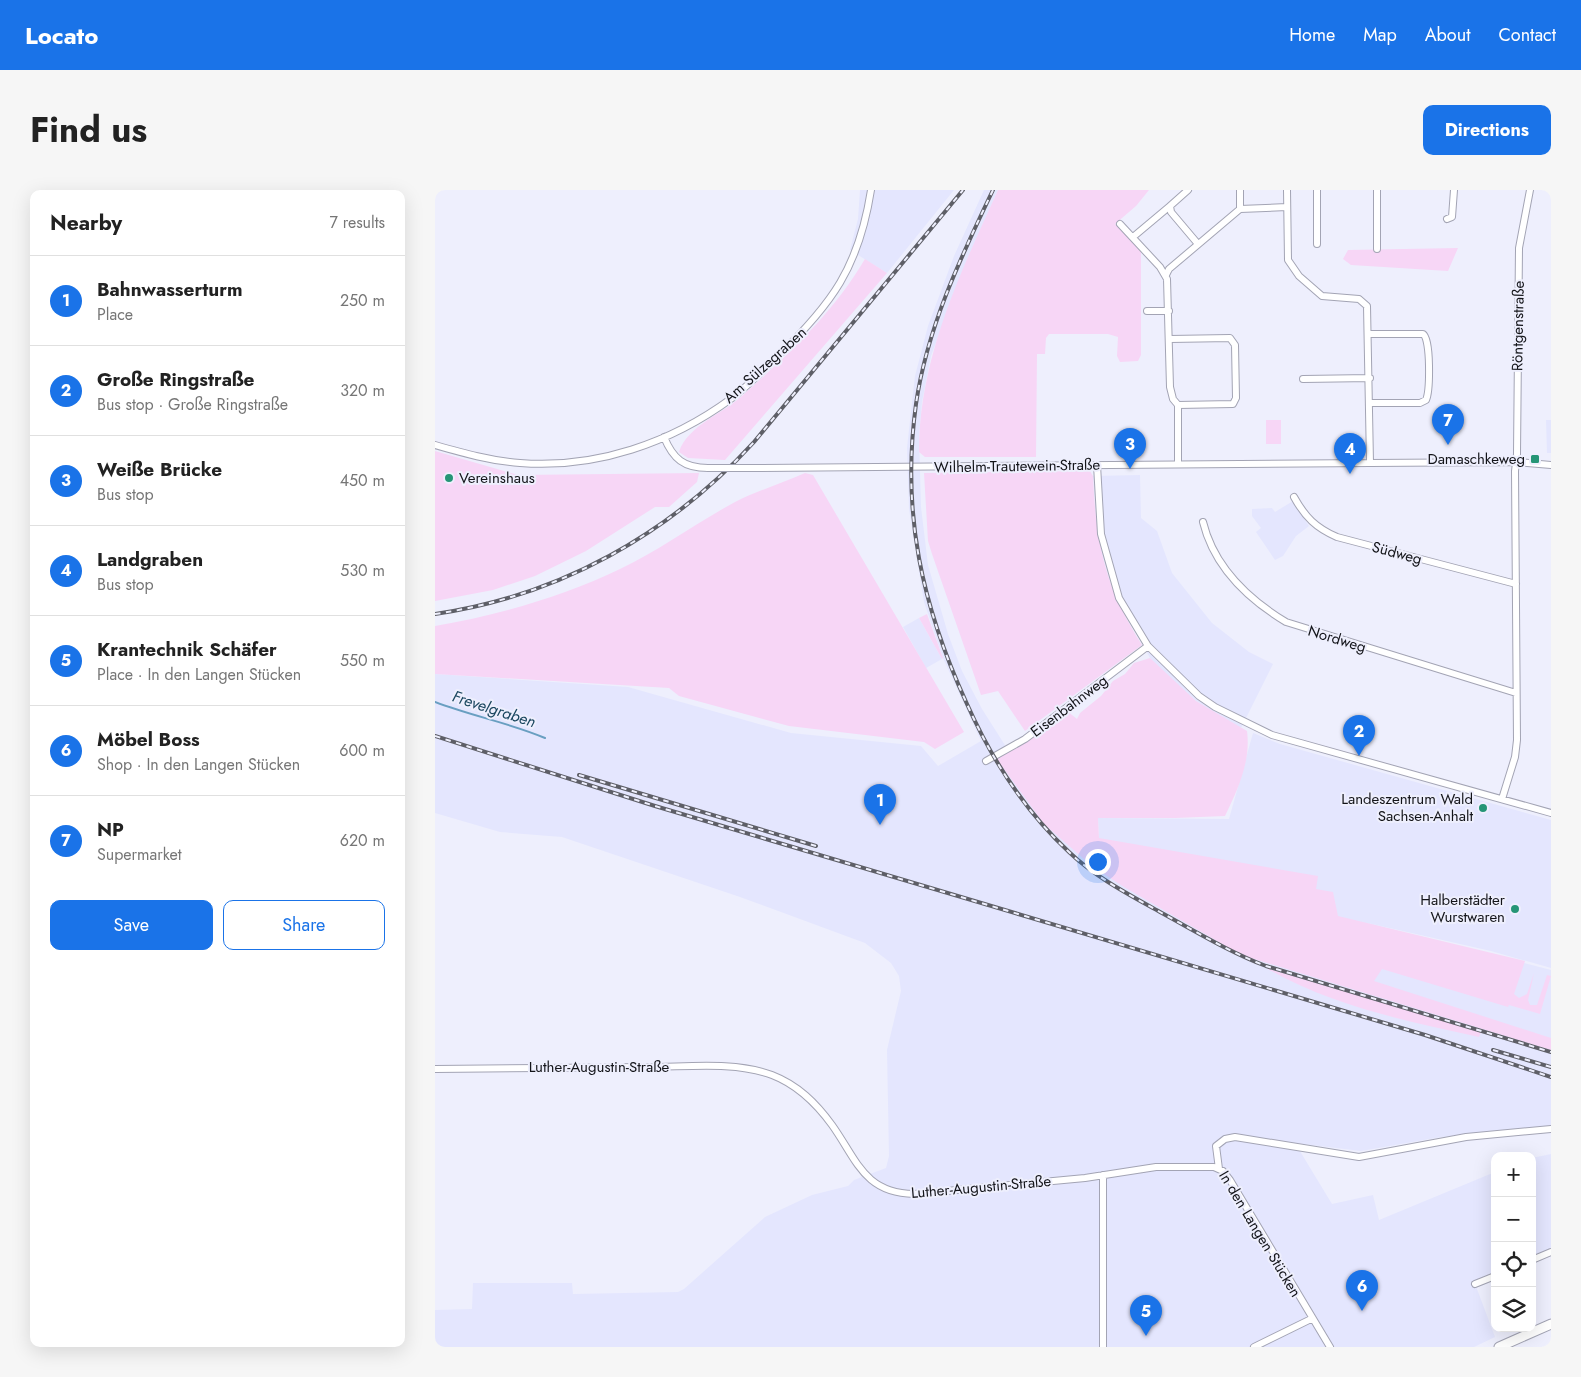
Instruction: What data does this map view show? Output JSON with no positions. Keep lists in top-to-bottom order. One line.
{"streets":{"street":["Röntgenstraße","Am Sülzegraben","Wilhelm-Trautewein-Straße","Südweg","Nordweg","Eisenbahnweg","Luther-Augustin-Straße","In den Langen Stücken"]},"crossings":[["Röntgenstraße","Wilhelm-Trautewein-Straße"],["Am Sülzegraben","Wilhelm-Trautewein-Straße"],["Luther-Augustin-Straße","In den Langen Stücken"]],"water":["Frevelgraben"],"places":{"transit":["Damaschkeweg"],"other":["Vereinshaus","Landeszentrum Wald Sachsen-Anhalt","Halberstädter Wurstwaren"]},"page":{"header":"Locato","nav":["Home","Map","About","Contact"],"title":"Find us","buttons":["Directions",["Save","Share"]],"heading":["Nearby","7 results"],"list":[{"mark":"1","name":"Bahnwasserturm","note":"Place","value":"250 m"},{"mark":"2","name":"Große Ringstraße","note":"Bus stop · Große Ringstraße","value":"320 m"},{"mark":"3","name":"Weiße Brücke","note":"Bus stop","value":"450 m"},{"mark":"4","name":"Landgraben","note":"Bus stop","value":"530 m"},{"mark":"5","name":"Krantechnik Schäfer","note":"Place · In den Langen Stücken","value":"550 m"},{"mark":"6","name":"Möbel Boss","note":"Shop · In den Langen Stücken","value":"600 m"},{"mark":"7","name":"NP","note":"Supermarket","value":"620 m"}],"pins":["7","3","4","2","1","6","5"],"map_buttons":["+","−"]}}
